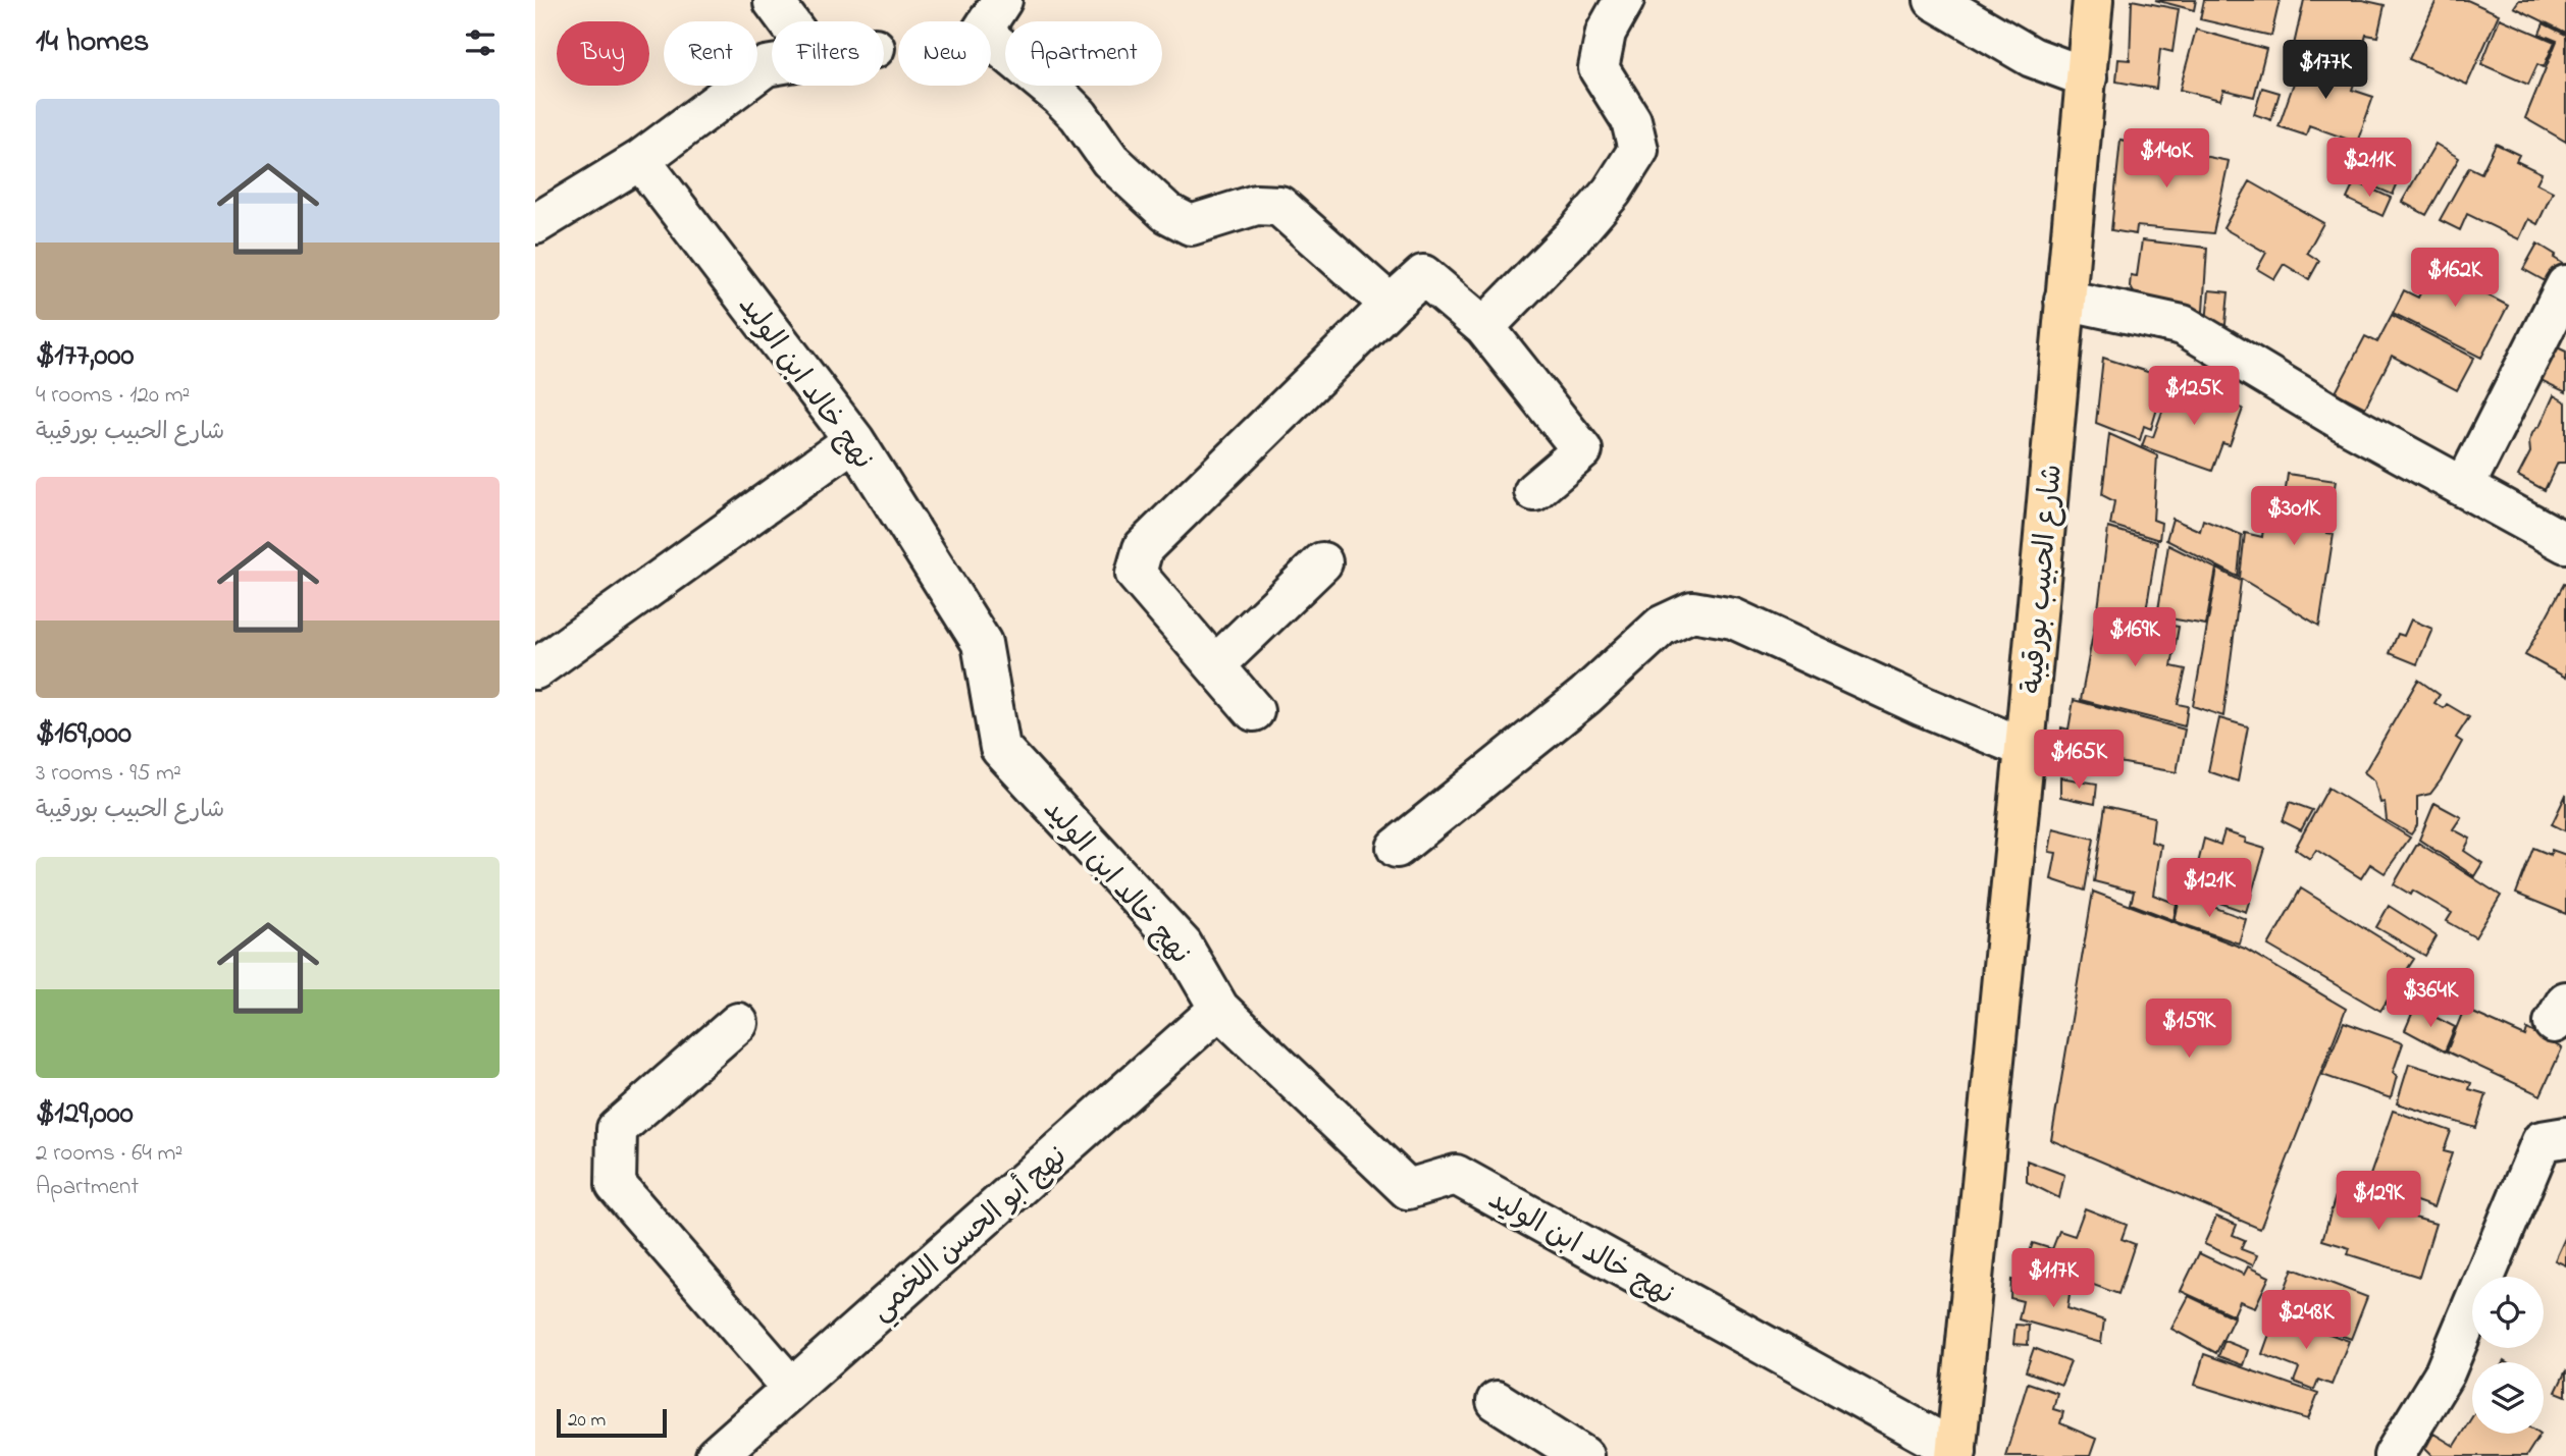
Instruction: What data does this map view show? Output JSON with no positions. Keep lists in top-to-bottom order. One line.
{"streets":{"main road":["شارع الحبيب بورقيبة"],"street":["نهج خالد ابن الوليد","نهج أبو الحسن اللخمي"]},"crossings":[["نهج خالد ابن الوليد","شارع الحبيب بورقيبة"],["نهج خالد ابن الوليد","نهج أبو الحسن اللخمي"]],"scale_bar":"20 m","page":{"heading":"14 homes","chip":["Buy","Rent","Filters","New","Apartment"],"price":["$177K","$140K","$211K","$162K","$125K","$301K","$169K","$165K","$121K","$364K","$159K","$129K","$117K","$248K"],"list":[{"name":"$177,000","note":"4 rooms · 120 m² · شارع الحبيب بورقيبة"},{"name":"$169,000","note":"3 rooms · 95 m² · شارع الحبيب بورقيبة"},{"name":"$129,000","note":"2 rooms · 64 m² · Apartment"}],"scale":"20 m"}}
